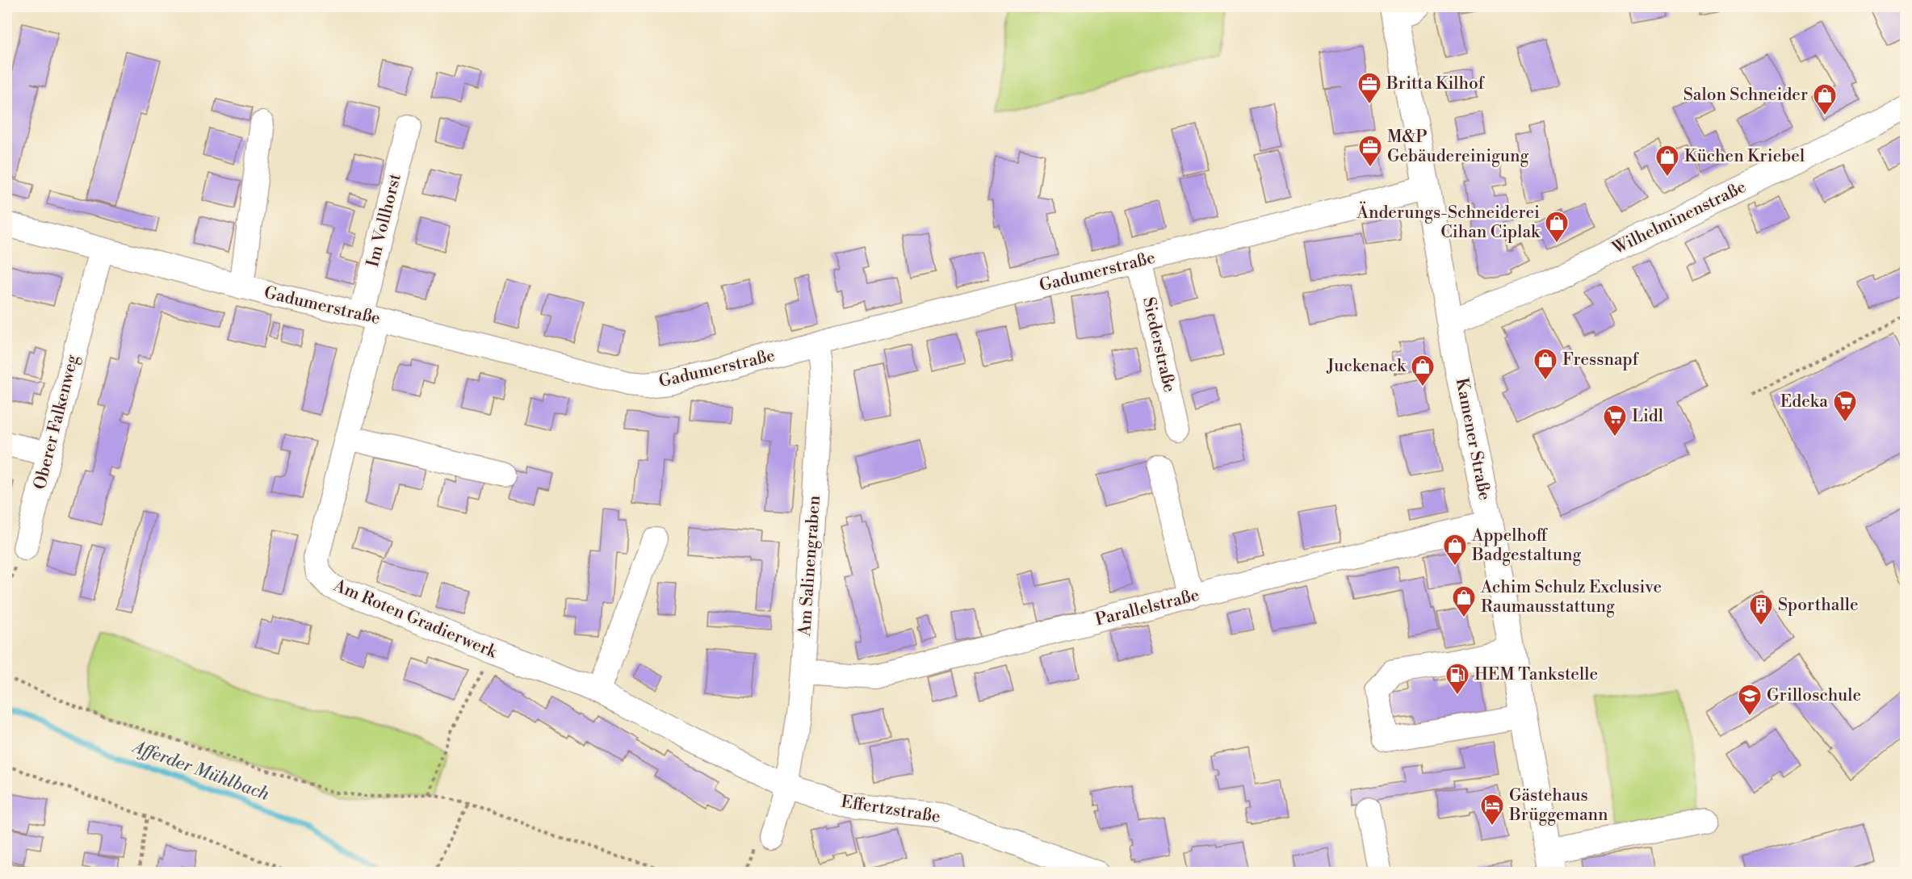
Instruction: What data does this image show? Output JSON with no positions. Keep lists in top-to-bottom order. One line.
{"streets":{"main road":["Kamener Straße"],"street":["Wilhelminenstraße","Im Vollhorst","Gadumerstraße","Siederstraße","Oberer Falkenweg","Am Salinengraben","Parallelstraße","Am Roten Gradierwerk","Effertzstraße"]},"crossings":[["Wilhelminenstraße","Kamener Straße"],["Im Vollhorst","Gadumerstraße"],["Im Vollhorst","Am Roten Gradierwerk"],["Gadumerstraße","Siederstraße"],["Gadumerstraße","Oberer Falkenweg"],["Gadumerstraße","Kamener Straße"],["Gadumerstraße","Am Salinengraben"],["Gadumerstraße","Am Roten Gradierwerk"],["Kamener Straße","Parallelstraße"],["Am Salinengraben","Parallelstraße"],["Am Salinengraben","Am Roten Gradierwerk"],["Am Salinengraben","Effertzstraße"],["Am Roten Gradierwerk","Effertzstraße"]],"water":["Afferder Mühlbach"],"places":{"office":["Britta Kilhof","M&P Gebäudereinigung"],"shop":["Salon Schneider","Küchen Kriebel","Änderungs-Schneiderei Cihan Ciplak","Fressnapf","Juckenack","Appelhoff Badgestaltung","Achim Schulz Exclusive Raumausstattung"],"supermarket":["Edeka","Lidl"],"building":["Sporthalle"],"fuel station":["HEM Tankstelle"],"school or university":["Grilloschule"],"hotel":["Gästehaus Brüggemann"]}}
